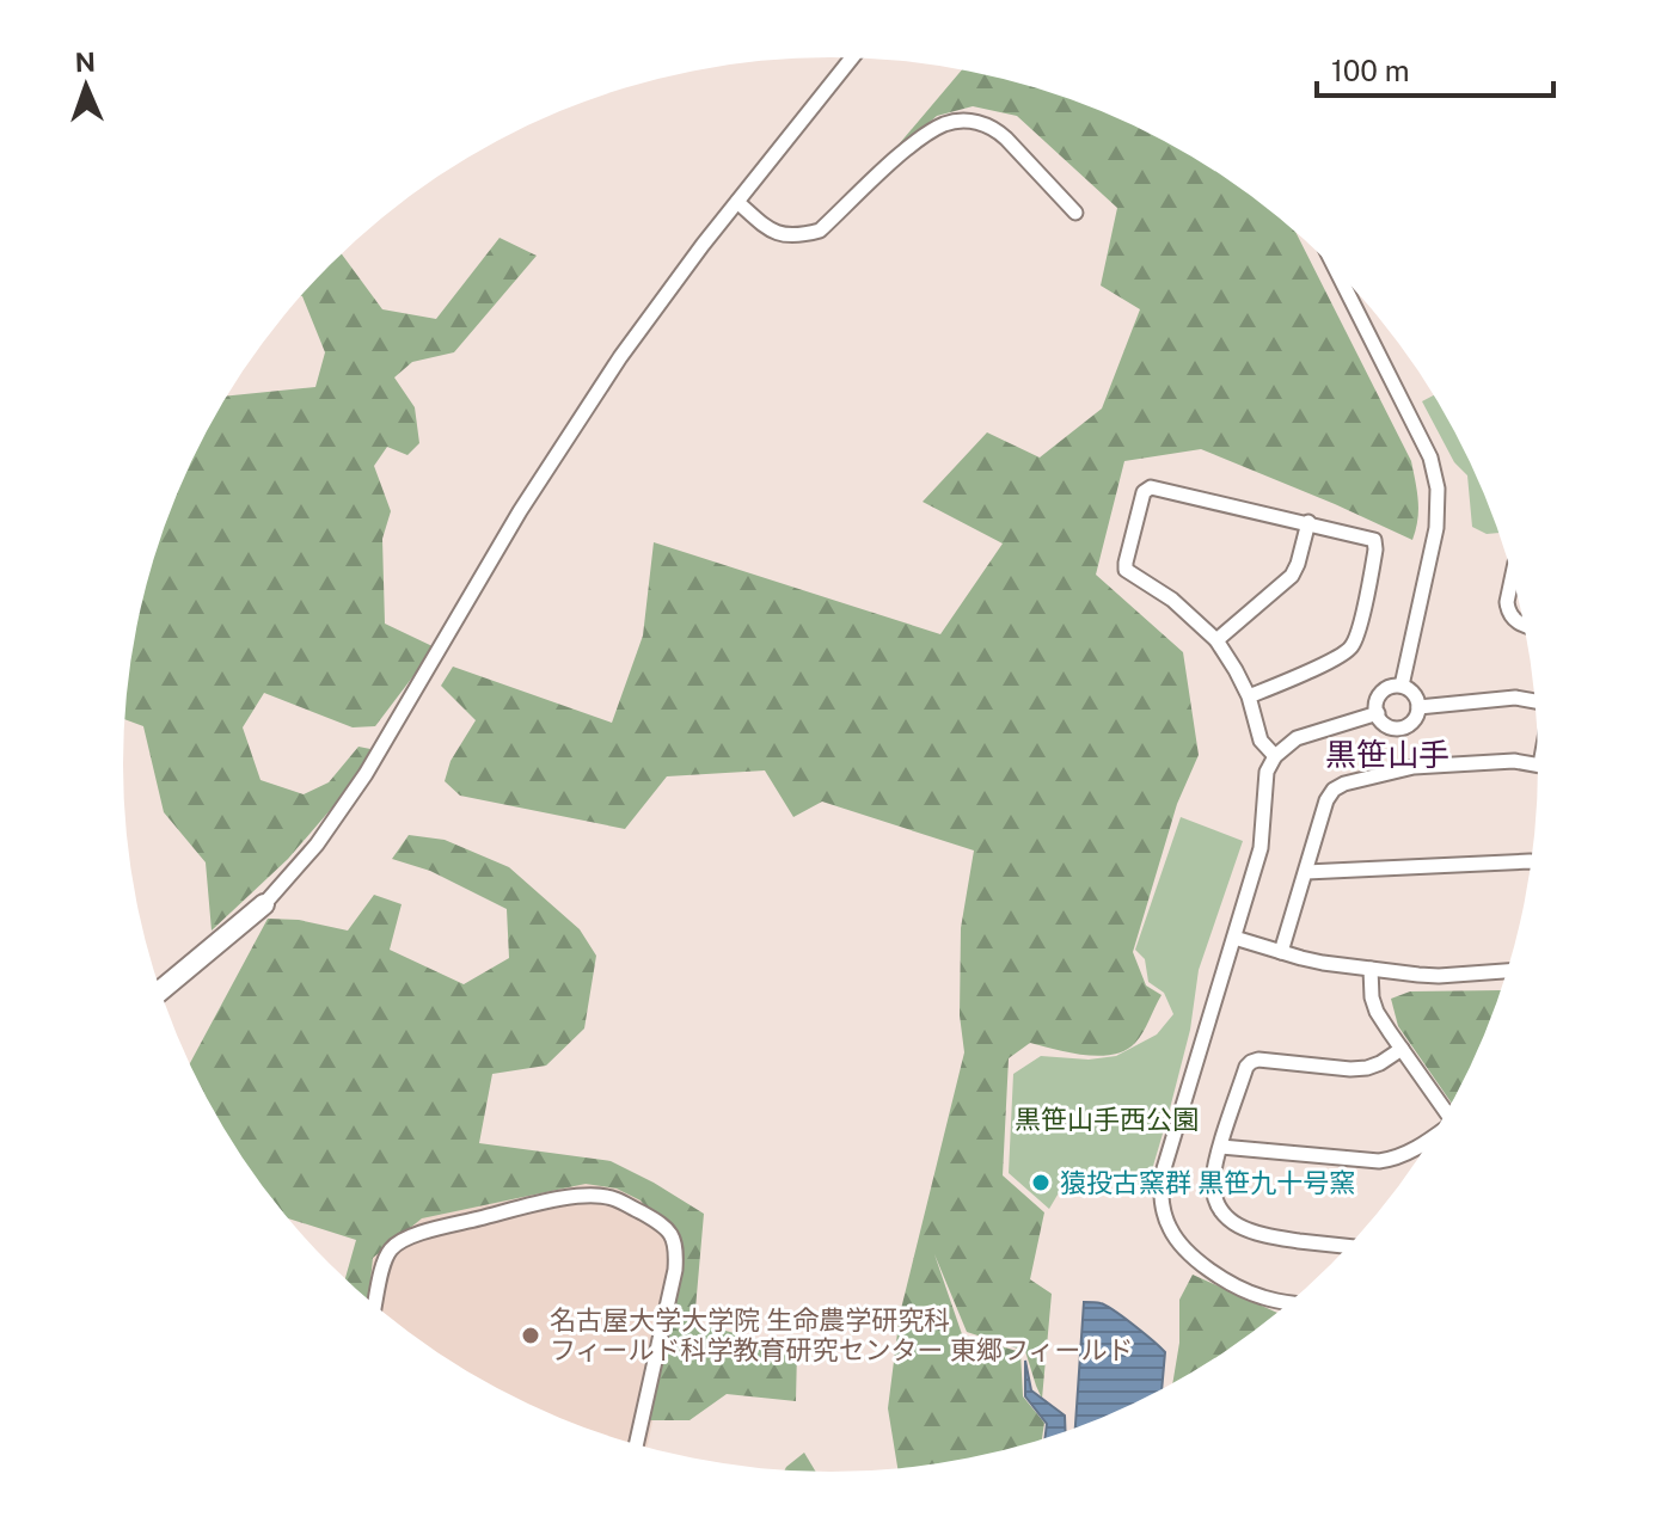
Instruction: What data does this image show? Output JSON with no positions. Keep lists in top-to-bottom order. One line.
{"districts":["黒笹山手"],"parks":["黒笹山手西公園"],"places":["猿投古窯群 黒笹九十号窯","名古屋大学大学院 生命農学研究科 フィールド科学教育研究センター 東郷フィールド"],"scale_bar":"100 m","north":"top"}
